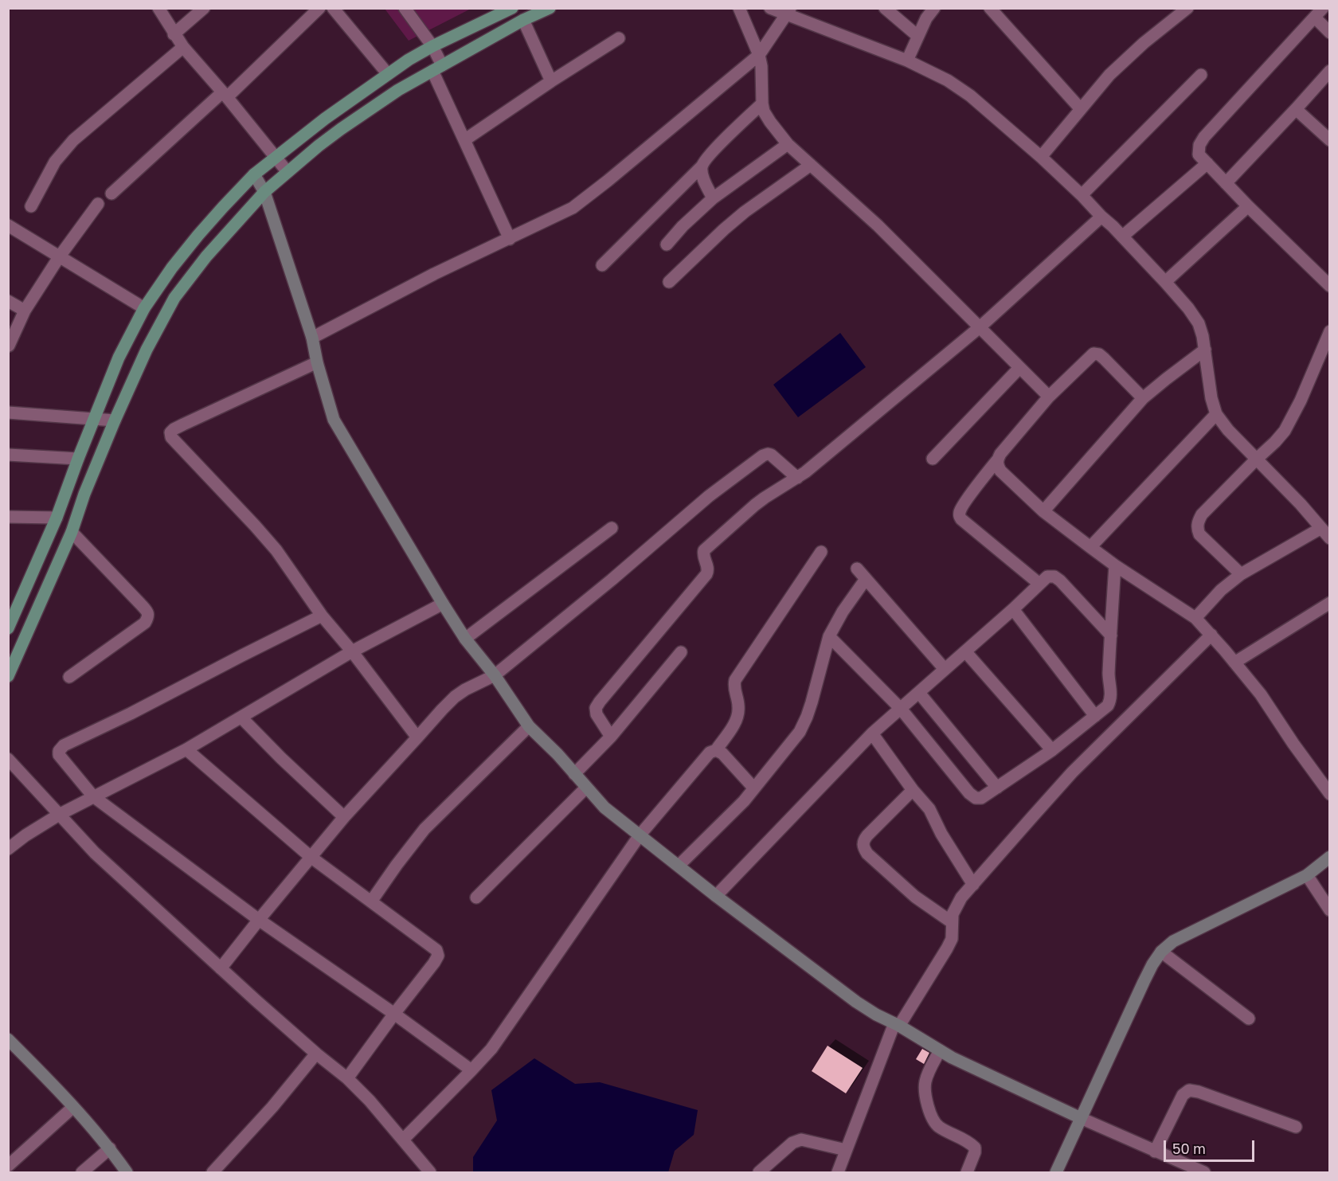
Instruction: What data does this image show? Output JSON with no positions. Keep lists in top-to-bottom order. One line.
{"scale_bar":"50 m"}
